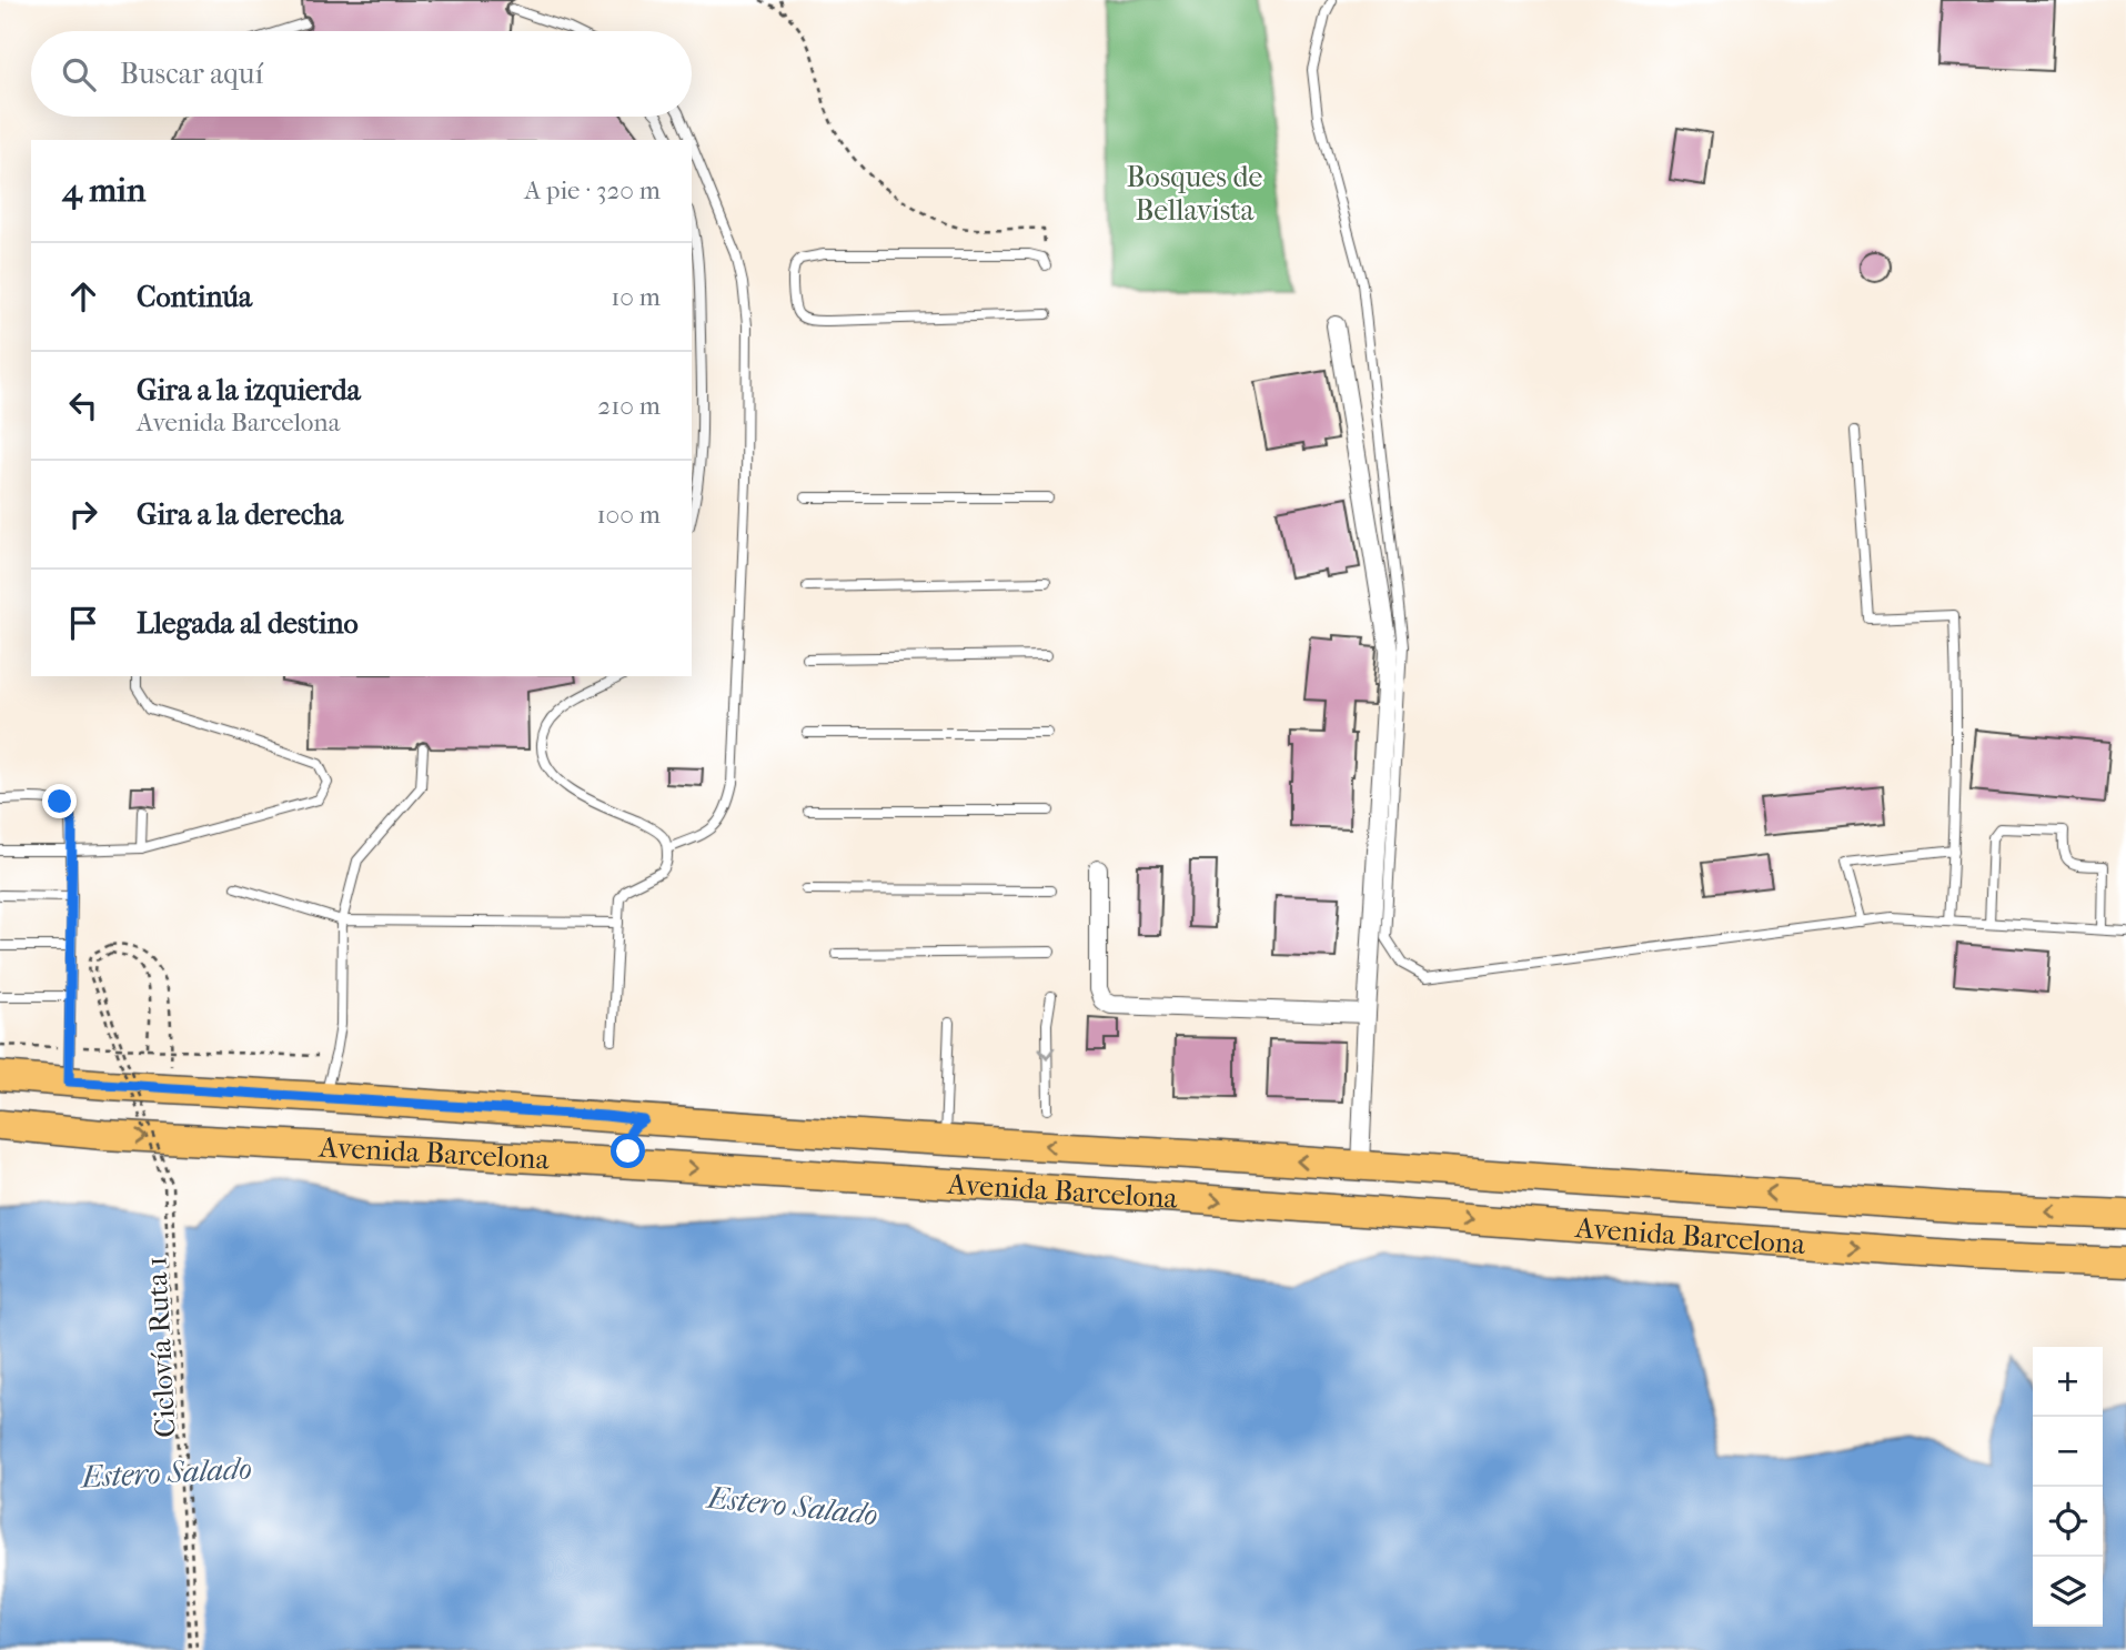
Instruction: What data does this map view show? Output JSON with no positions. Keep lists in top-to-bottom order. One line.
{"streets":{"main road":["Avenida Barcelona"],"path":["Ciclovía Ruta 1"]},"water":["Estero Salado"],"parks":["Bosques de Bellavista"],"page":{"search":"Buscar aquí","heading":["4 min","A pie · 320 m"],"list":[["Continúa","10 m"],["Gira a la izquierda","Avenida Barcelona","210 m"],["Gira a la derecha","100 m"],"Llegada al destino"],"map_buttons":["+","−"]}}
